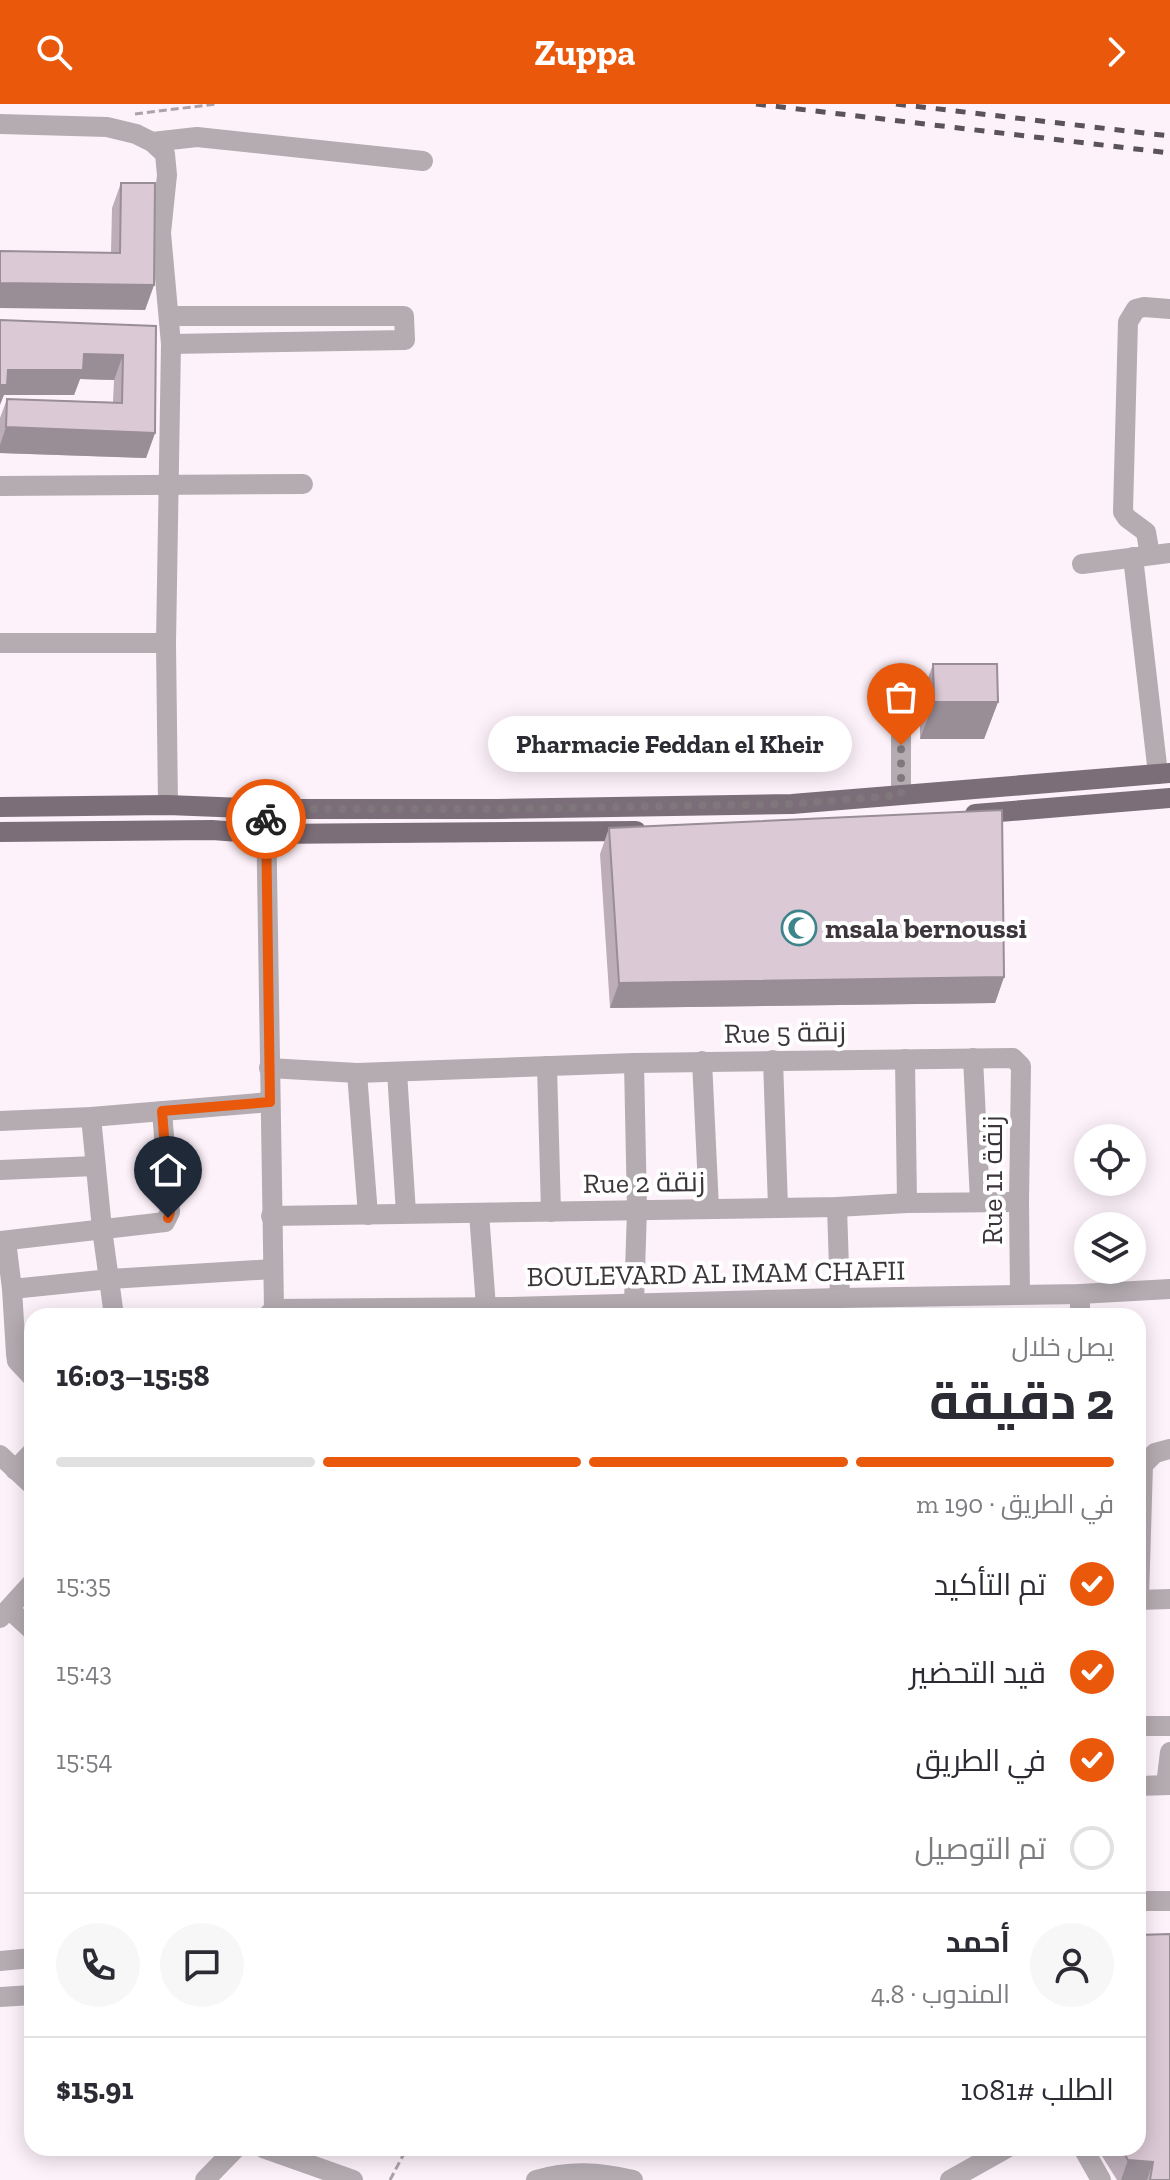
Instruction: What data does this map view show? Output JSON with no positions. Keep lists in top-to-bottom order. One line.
{"streets":{"street":["Rue 5 زنقة","Rue 11 زنقة","Rue 2 زنقة","BOULEVARD AL IMAM CHAFII"]},"crossings":[["Rue 5 زنقة","Rue 11 زنقة"],["Rue 11 زنقة","Rue 2 زنقة"],["Rue 11 زنقة","BOULEVARD AL IMAM CHAFII"]],"places":{"other":["Pharmacie Feddan el Kheir"],"mosque":["msala bernoussi"]},"page":{"header":"Zuppa","bubble":"Pharmacie Feddan el Kheir","heading":["2 دقيقة","يصل خلال","15:58–16:03"],"panel":["أحمد","المندوب · 4.8","الطلب #1081","$15.91"],"bar":"في الطريق · 190 m","list":[["تم التأكيد","15:35"],["قيد التحضير","15:43"],["في الطريق","15:54"],"تم التوصيل"]}}
